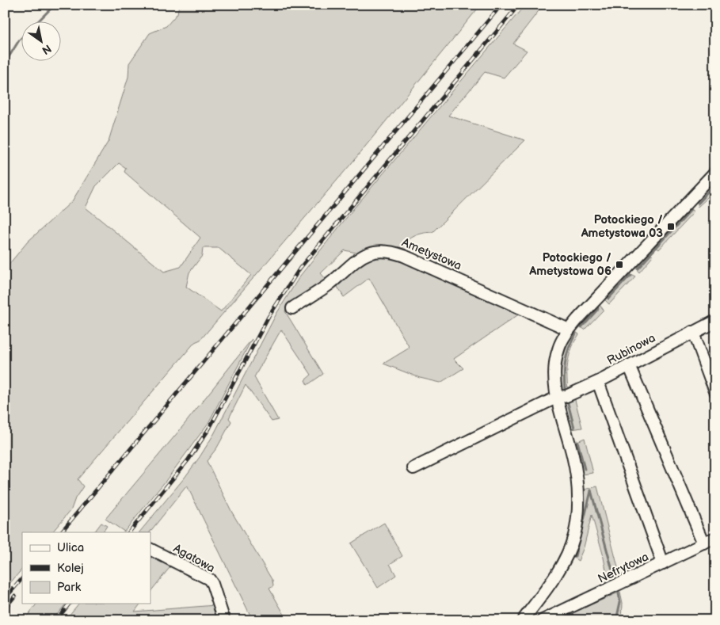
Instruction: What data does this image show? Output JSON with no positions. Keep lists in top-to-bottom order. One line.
{"streets":{"street":["Ametystowa","Rubinowa","Agatowa","Nefrytowa"]},"places":{"transit":["Potockiego / Ametystowa 03","Potockiego / Ametystowa 06"]},"legend":["Ulica","Kolej","Park"],"north":"bottom right"}
